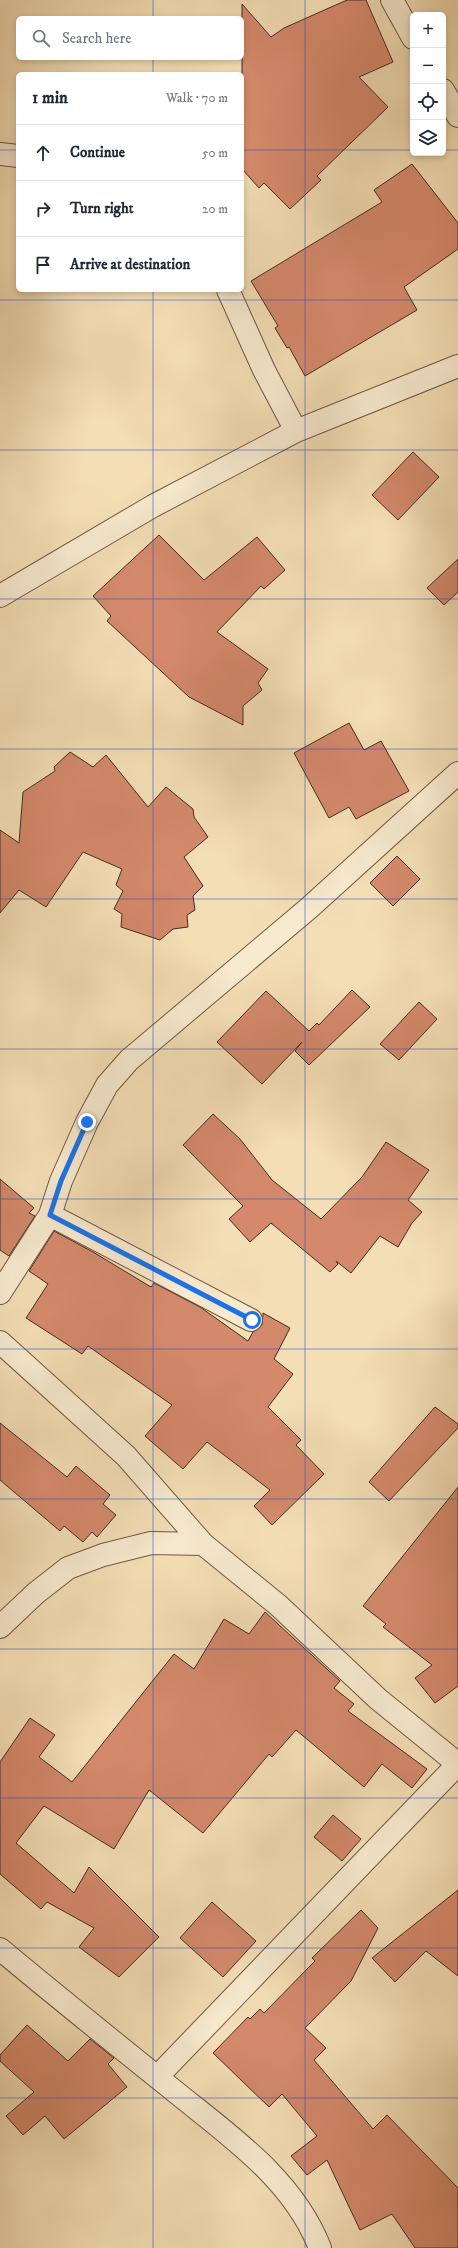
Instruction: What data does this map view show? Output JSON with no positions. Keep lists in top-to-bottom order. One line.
{"page":{"map_buttons":["+","−"],"search":"Search here","heading":["1 min","Walk · 70 m"],"list":[["Continue","50 m"],["Turn right","20 m"],"Arrive at destination"]}}
